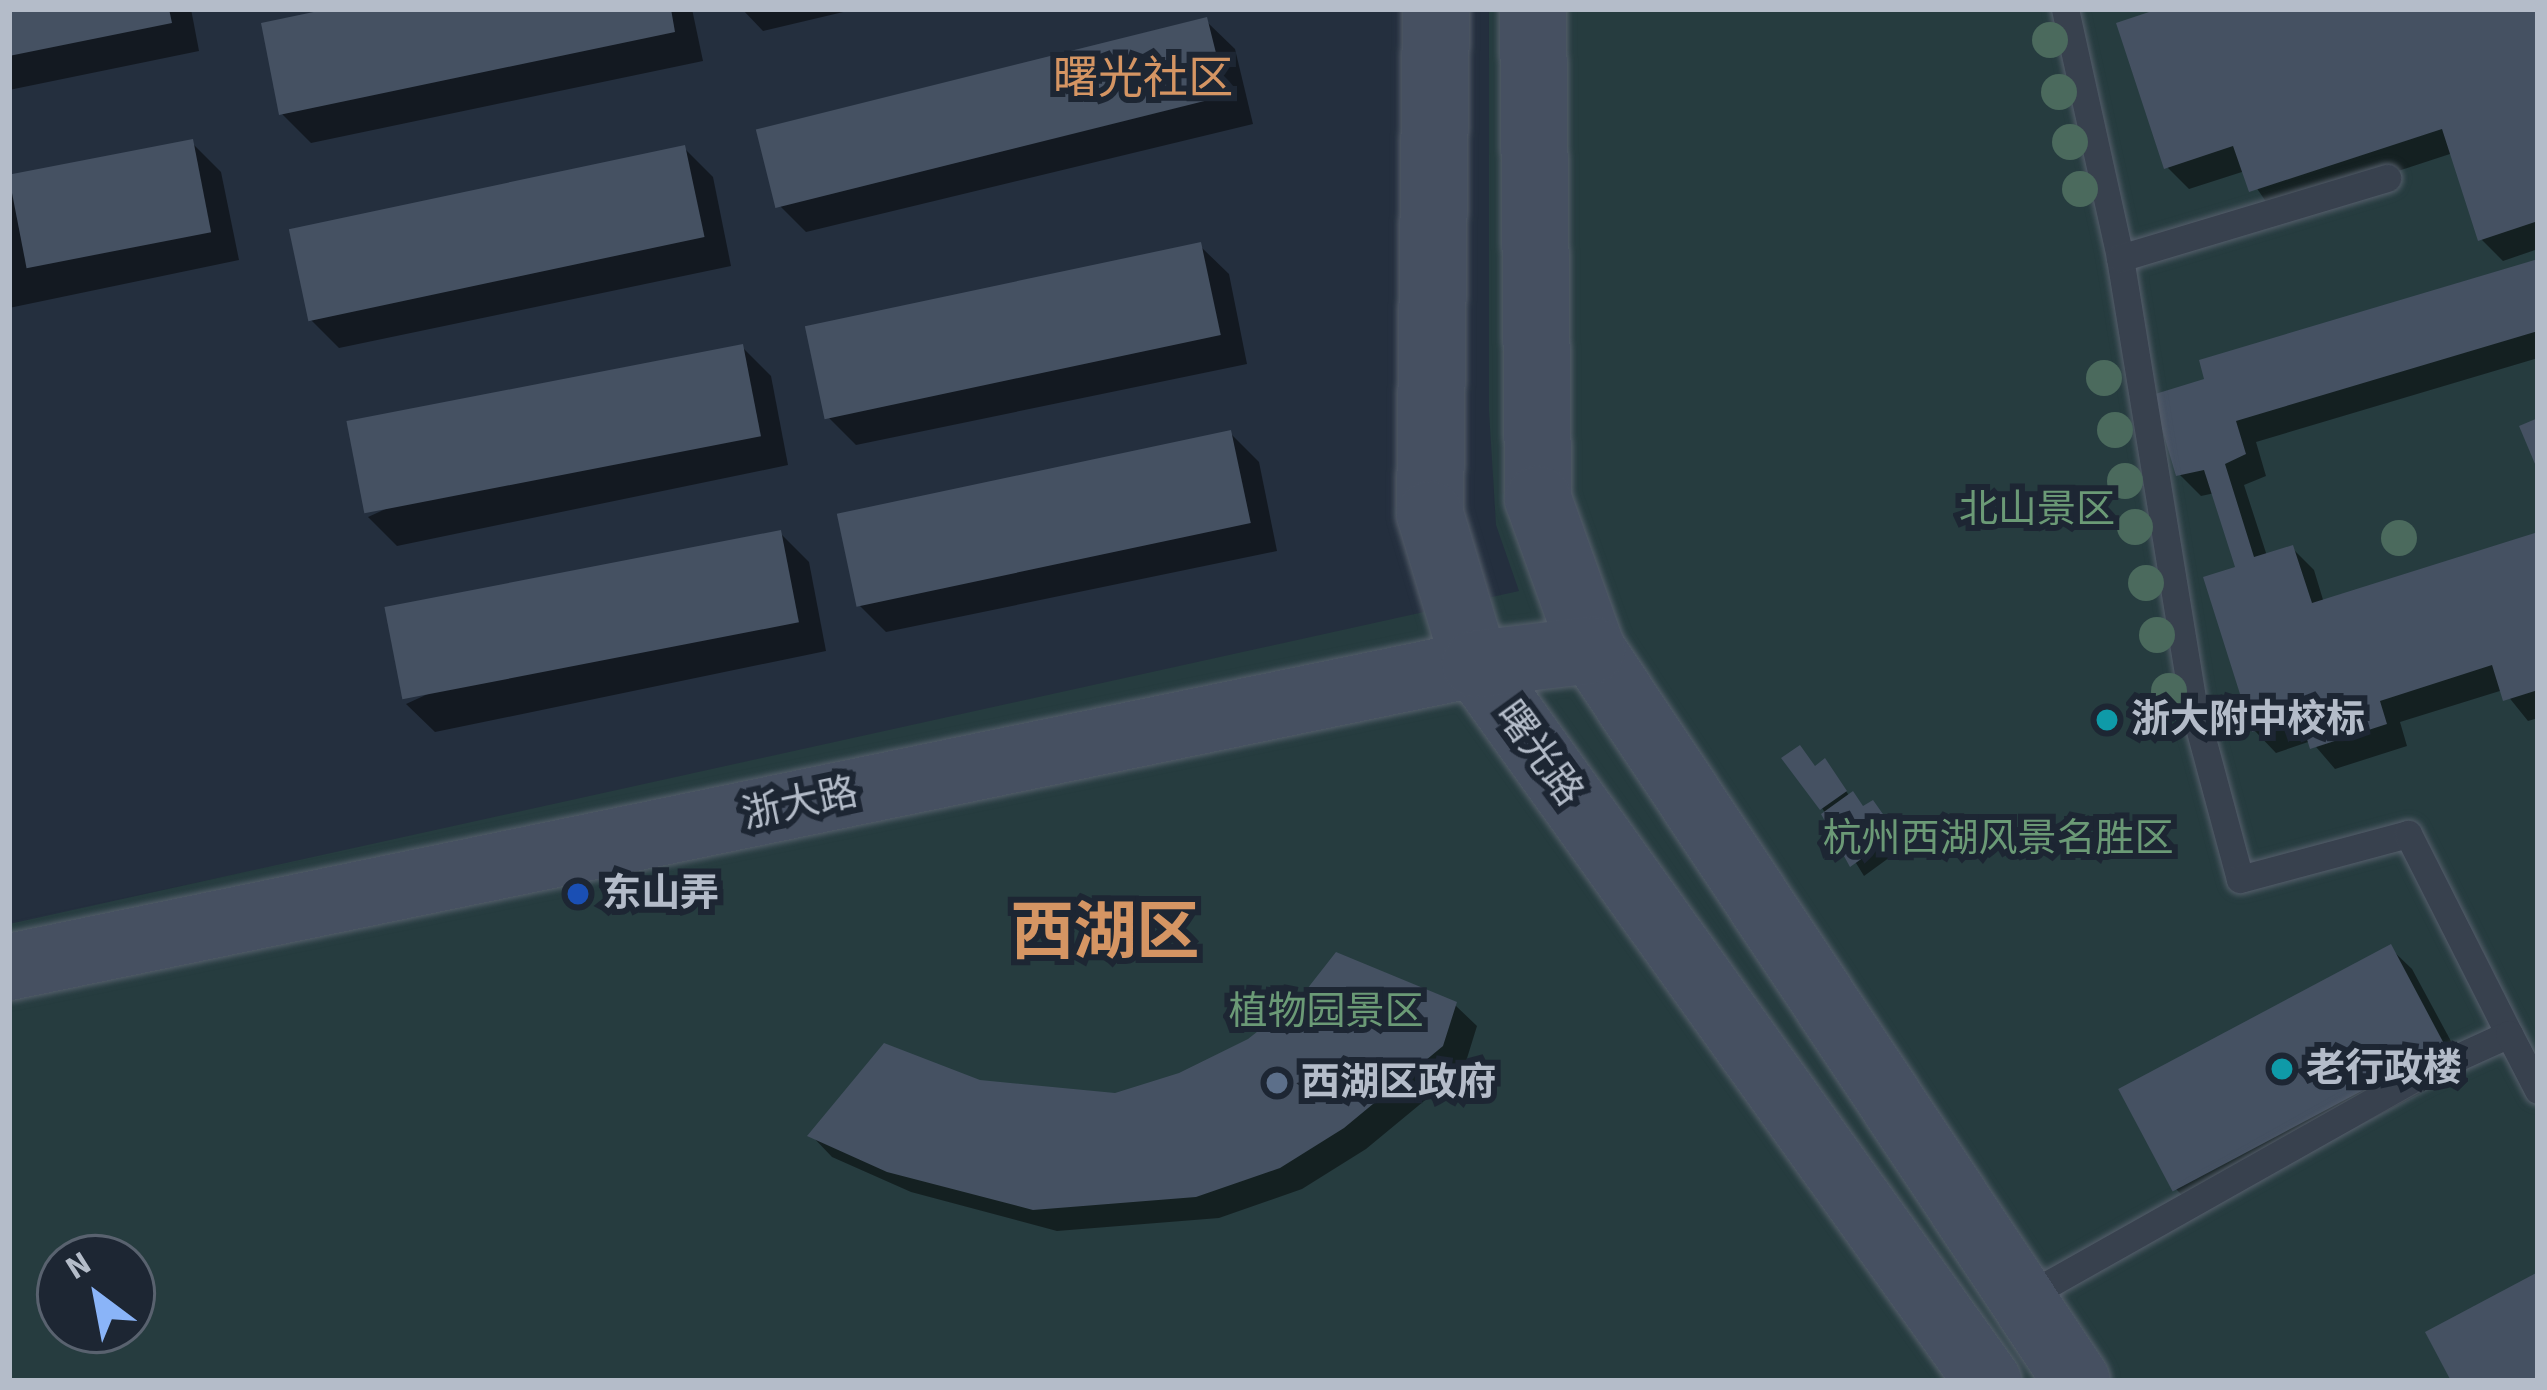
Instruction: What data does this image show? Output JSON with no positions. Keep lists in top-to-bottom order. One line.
{"streets":{"main road":["曙光路","浙大路"]},"crossings":[["曙光路","浙大路"]],"districts":["曙光社区","西湖区"],"parks":["北山景区","杭州西湖风景名胜区","植物园景区"],"places":["浙大附中校标","东山弄","老行政楼","西湖区政府"],"north":"top left"}
